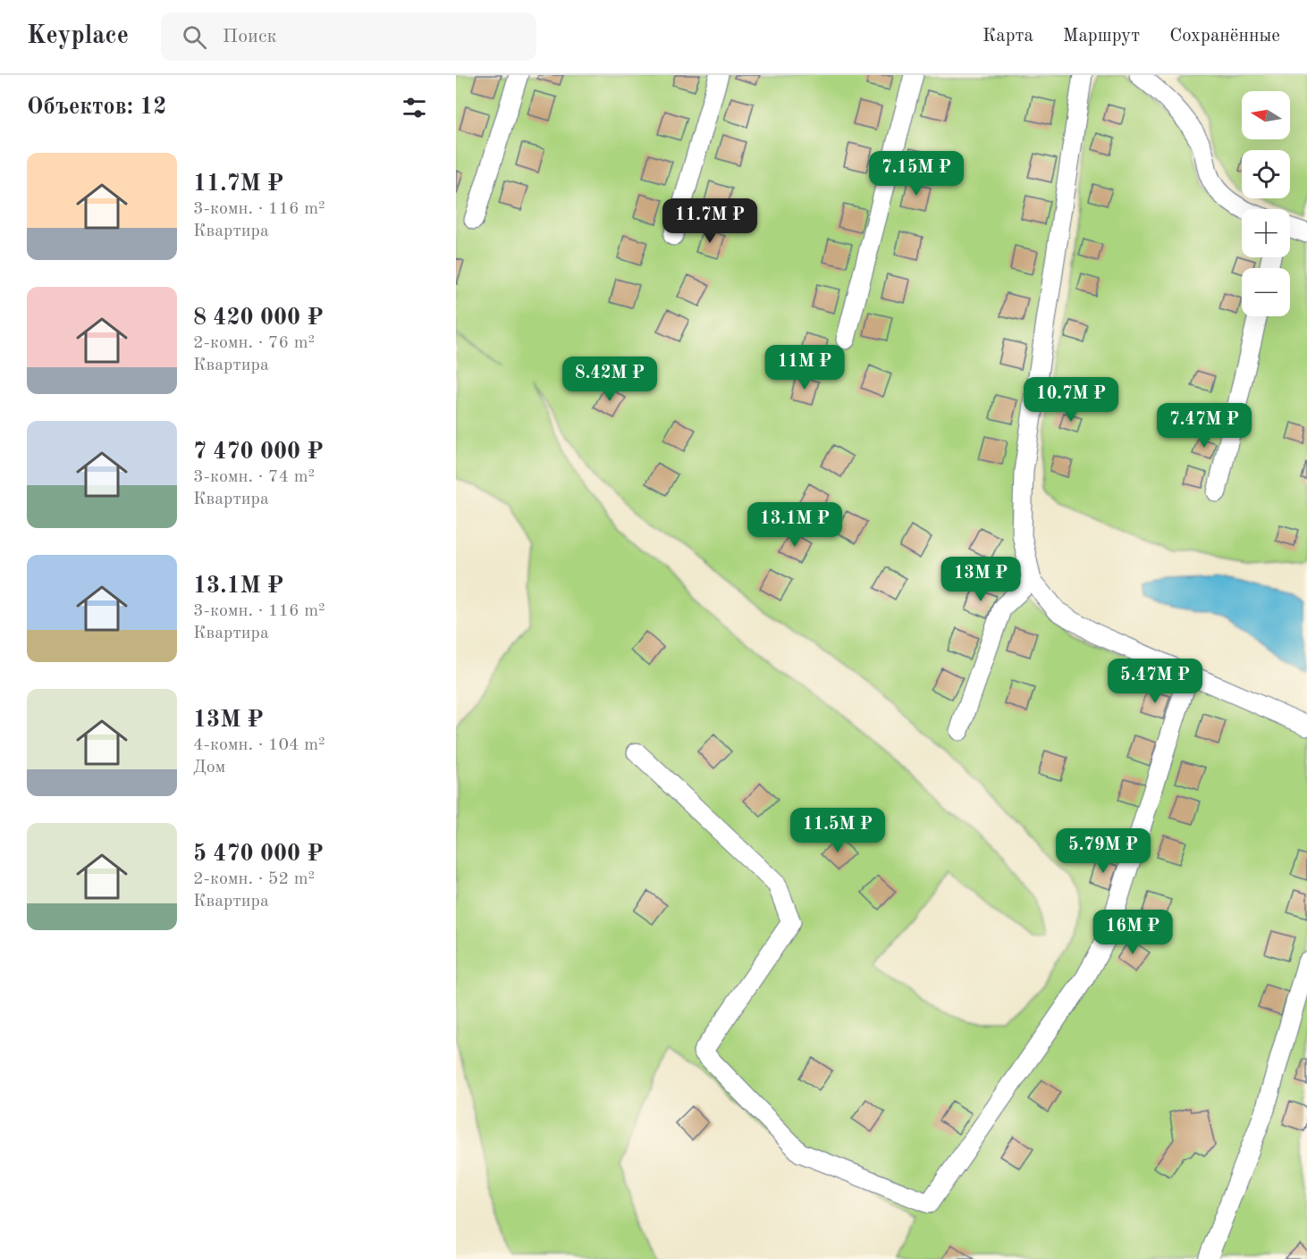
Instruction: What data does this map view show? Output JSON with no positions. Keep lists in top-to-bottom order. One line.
{"north":"left","page":{"header":"Keyplace","search":"Поиск","nav":["Карта","Маршрут","Сохранённые"],"heading":"Объектов: 12","map_buttons":["+","−"],"list":[{"name":"11.7M ₽","note":"3-комн. · 116 m² · Квартира"},{"name":"8 420 000 ₽","note":"2-комн. · 76 m² · Квартира"},{"name":"7 470 000 ₽","note":"3-комн. · 74 m² · Квартира"},{"name":"13.1M ₽","note":"3-комн. · 116 m² · Квартира"},{"name":"13M ₽","note":"4-комн. · 104 m² · Дом"},{"name":"5 470 000 ₽","note":"2-комн. · 52 m² · Квартира"}],"price":["7.15M ₽","11.7M ₽","11M ₽","8.42M ₽","10.7M ₽","7.47M ₽","13.1M ₽","13M ₽","5.47M ₽","11.5M ₽","5.79M ₽","16M ₽"]}}
